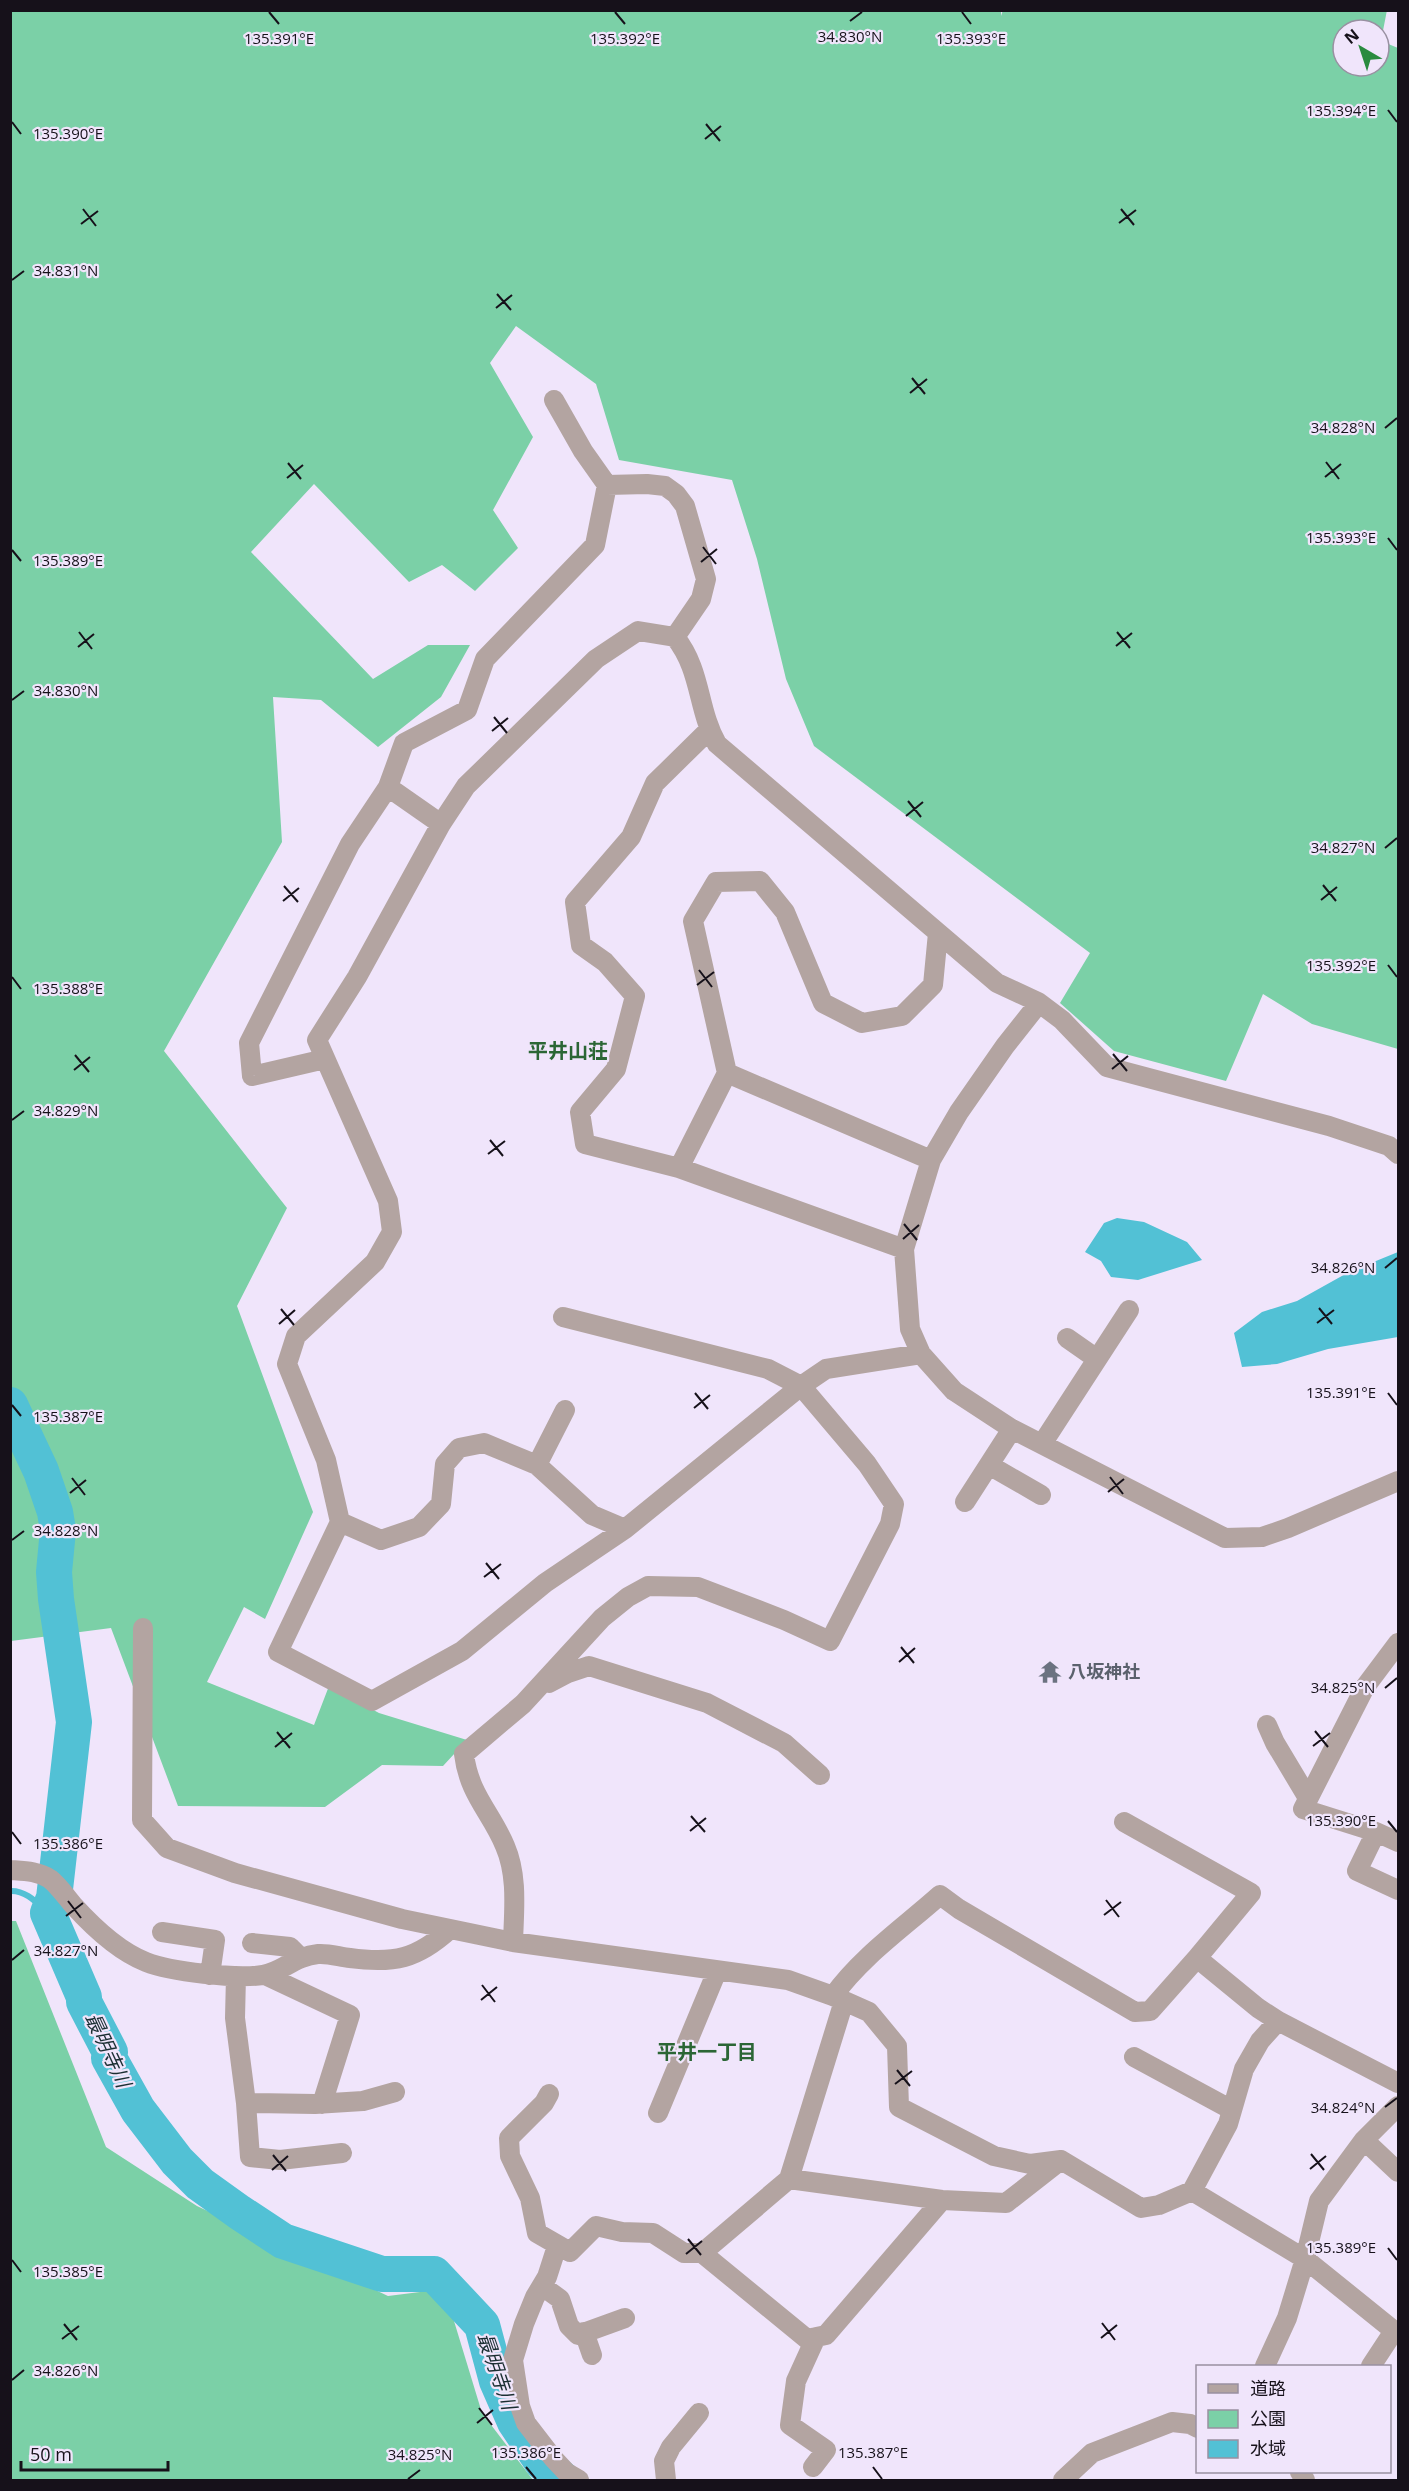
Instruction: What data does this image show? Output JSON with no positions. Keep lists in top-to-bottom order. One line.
{"districts":["平井山荘","平井一丁目"],"water":["最明寺川"],"places":{"temple":["八坂神社"]},"legend":["道路","公園","水域"],"scale_bar":"50 m","north":"top left","coordinates":["34.830°N","135.391°E","135.392°E","135.393°E","135.394°E","135.390°E","34.831°N","34.828°N","135.389°E","34.827°N","135.388°E","34.829°N","34.826°N","135.387°E","34.825°N","135.386°E","34.824°N","135.385°E"]}
